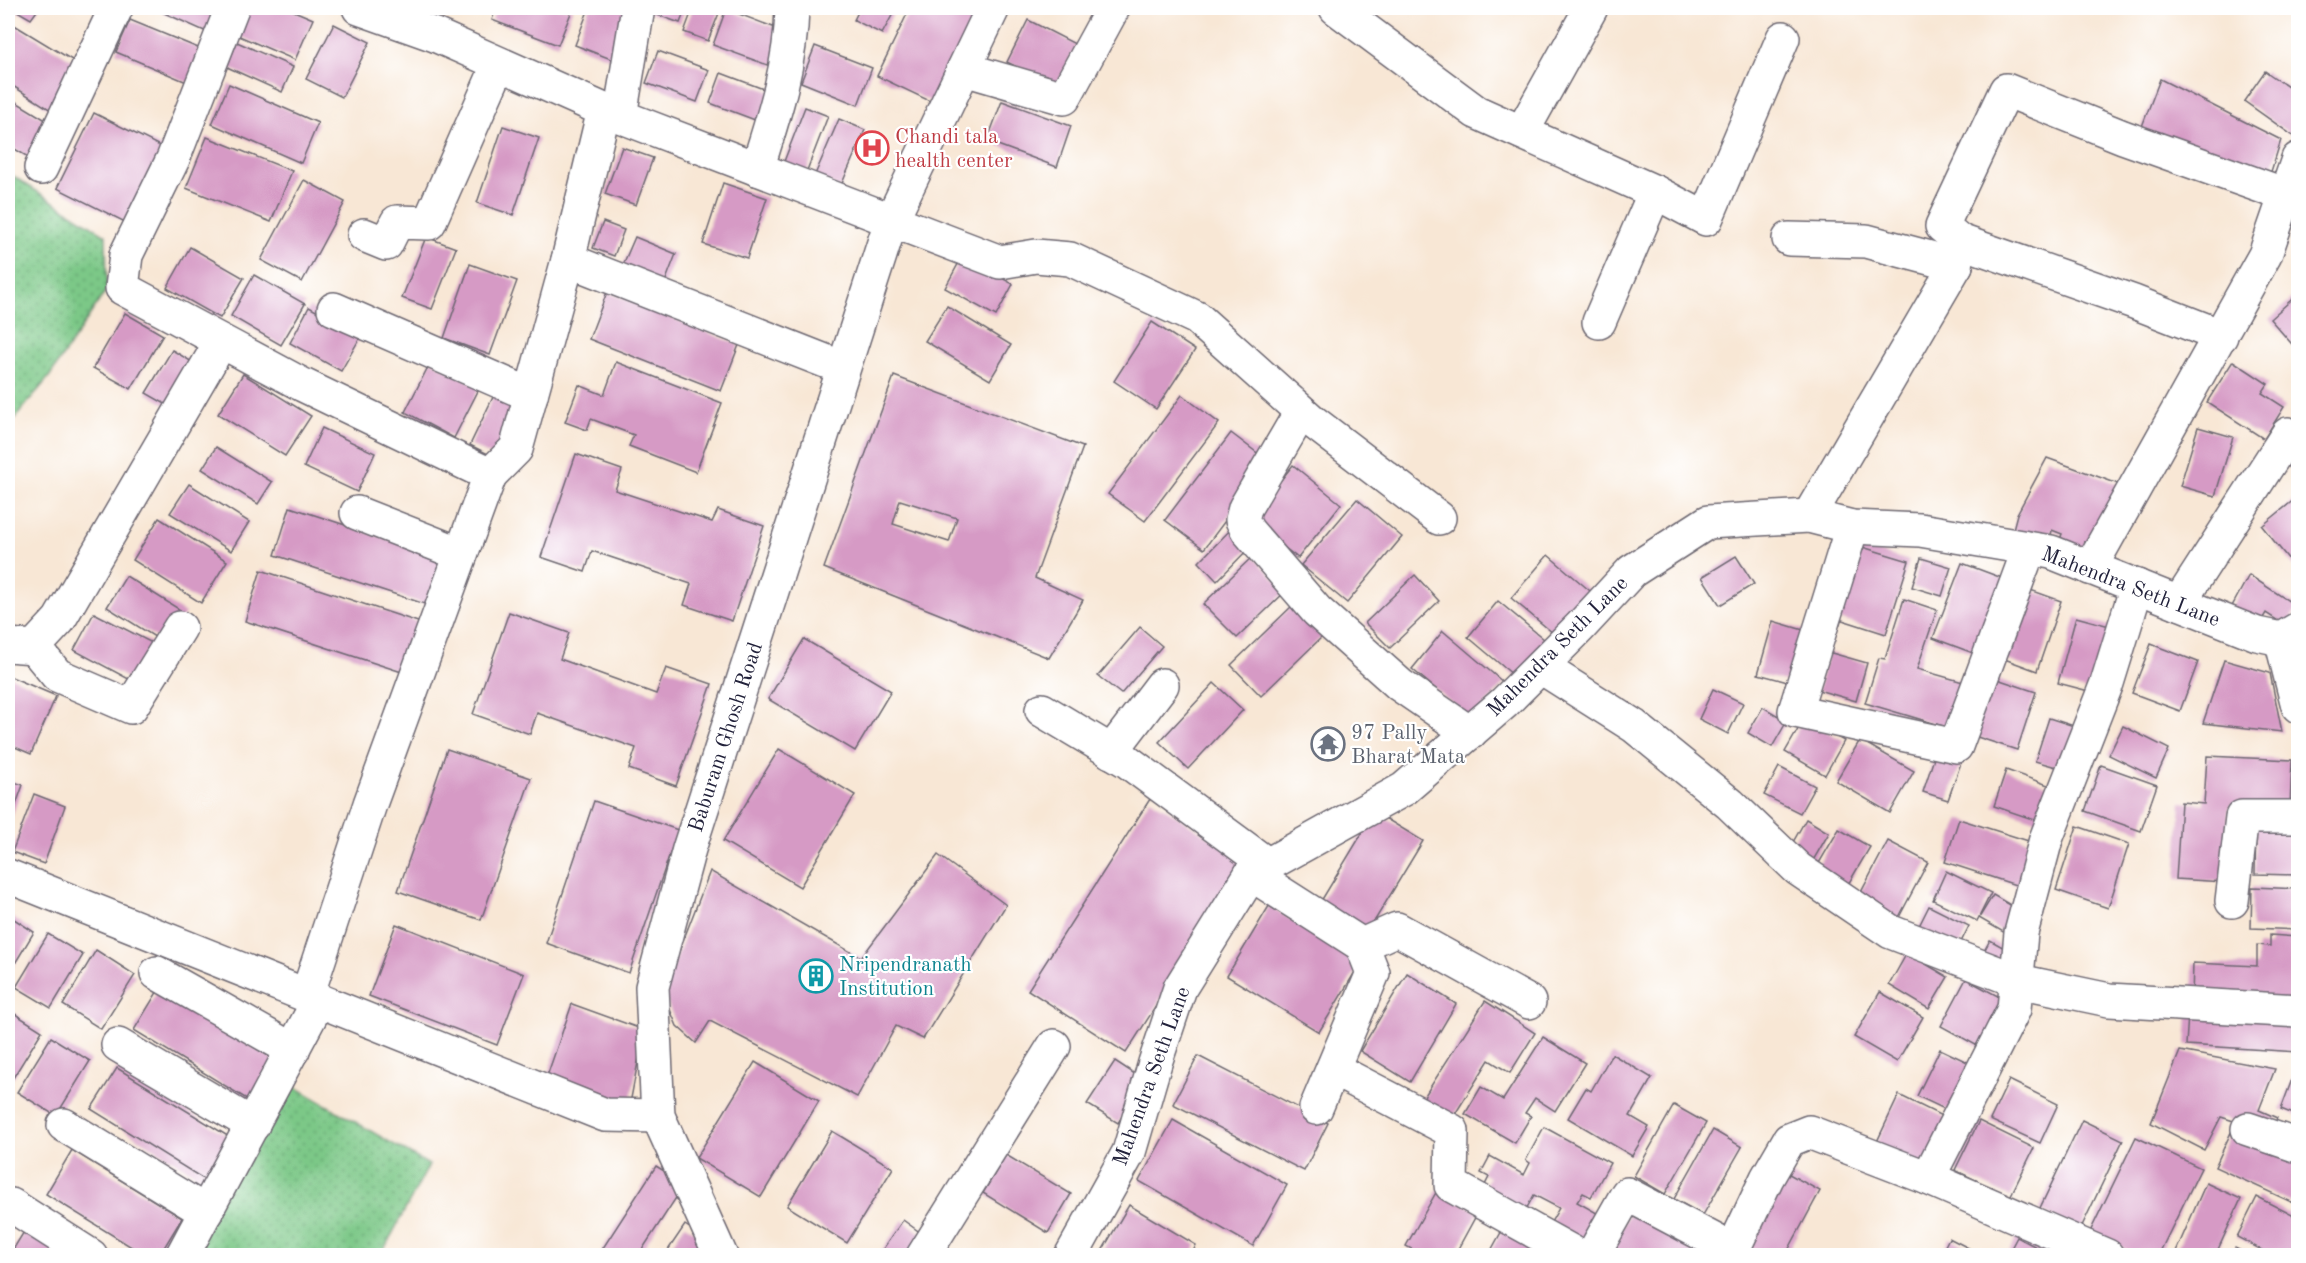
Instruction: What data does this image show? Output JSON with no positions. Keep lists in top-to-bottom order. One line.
{"streets":{"street":["Mahendra Seth Lane","Baburam Ghosh Road"]},"places":{"hospital":["Chandi tala health center"],"temple":["97 Pally Bharat Mata"],"building":["Nripendranath Institution"]}}
